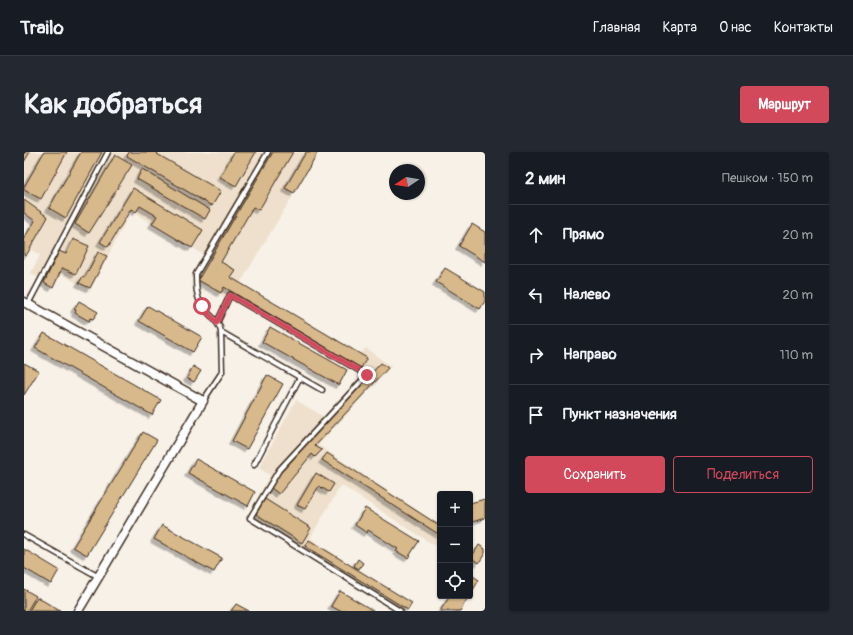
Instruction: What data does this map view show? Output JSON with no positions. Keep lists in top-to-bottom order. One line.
{"north":"left","page":{"header":"Trailo","nav":["Главная","Карта","О нас","Контакты"],"buttons":["Маршрут",["Сохранить","Поделиться"]],"title":"Как добраться","heading":["2 мин","Пешком · 150 m"],"list":[["Прямо","20 m"],["Налево","20 m"],["Направо","110 m"],"Пункт назначения"],"map_buttons":["+","−"]}}
